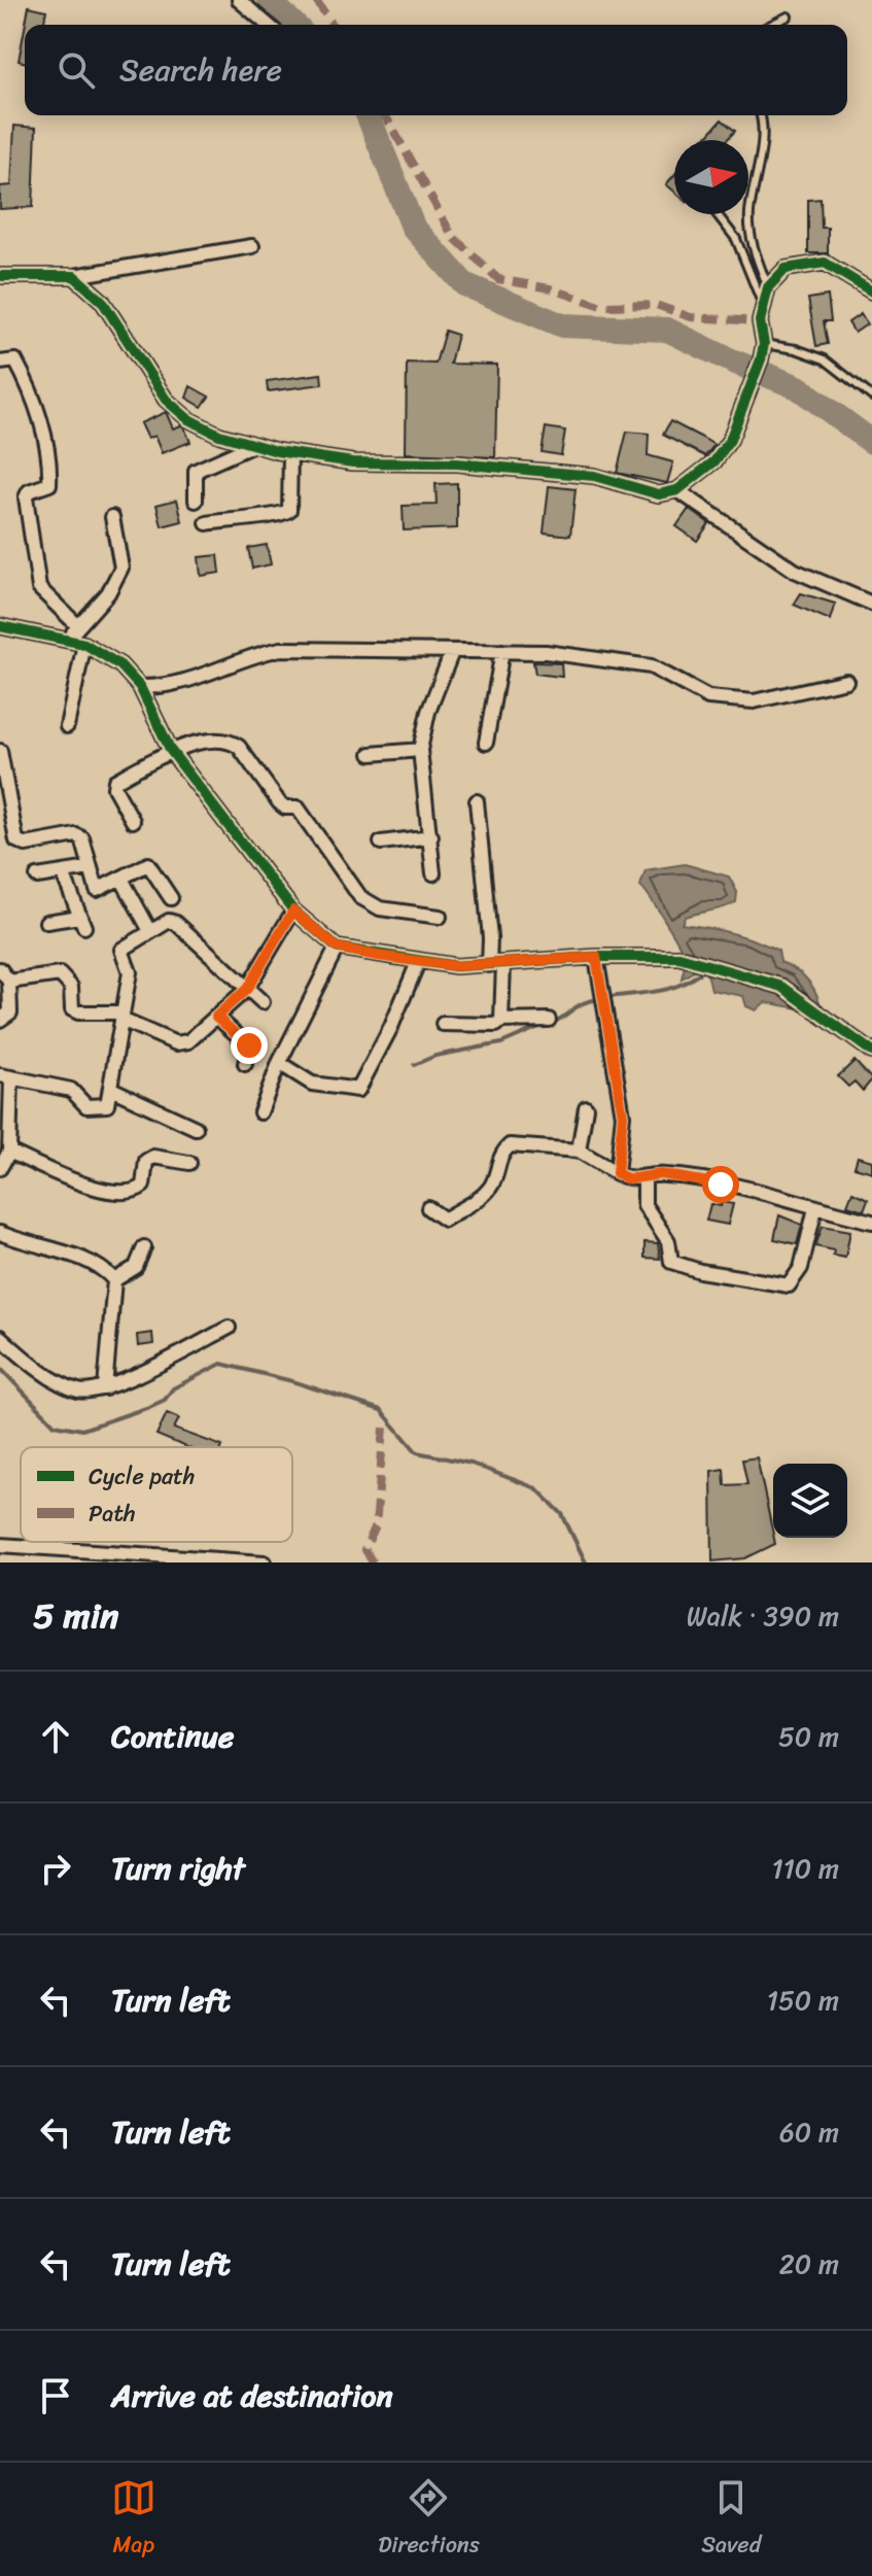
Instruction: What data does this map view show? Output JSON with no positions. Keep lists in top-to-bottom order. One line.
{"legend":["Cycle path","Path"],"north":"right","page":{"search":"Search here","heading":["5 min","Walk · 390 m"],"list":[["Continue","50 m"],["Turn right","110 m"],["Turn left","150 m"],["Turn left","60 m"],["Turn left","20 m"],"Arrive at destination"],"nav":["Map","Directions","Saved"]}}
